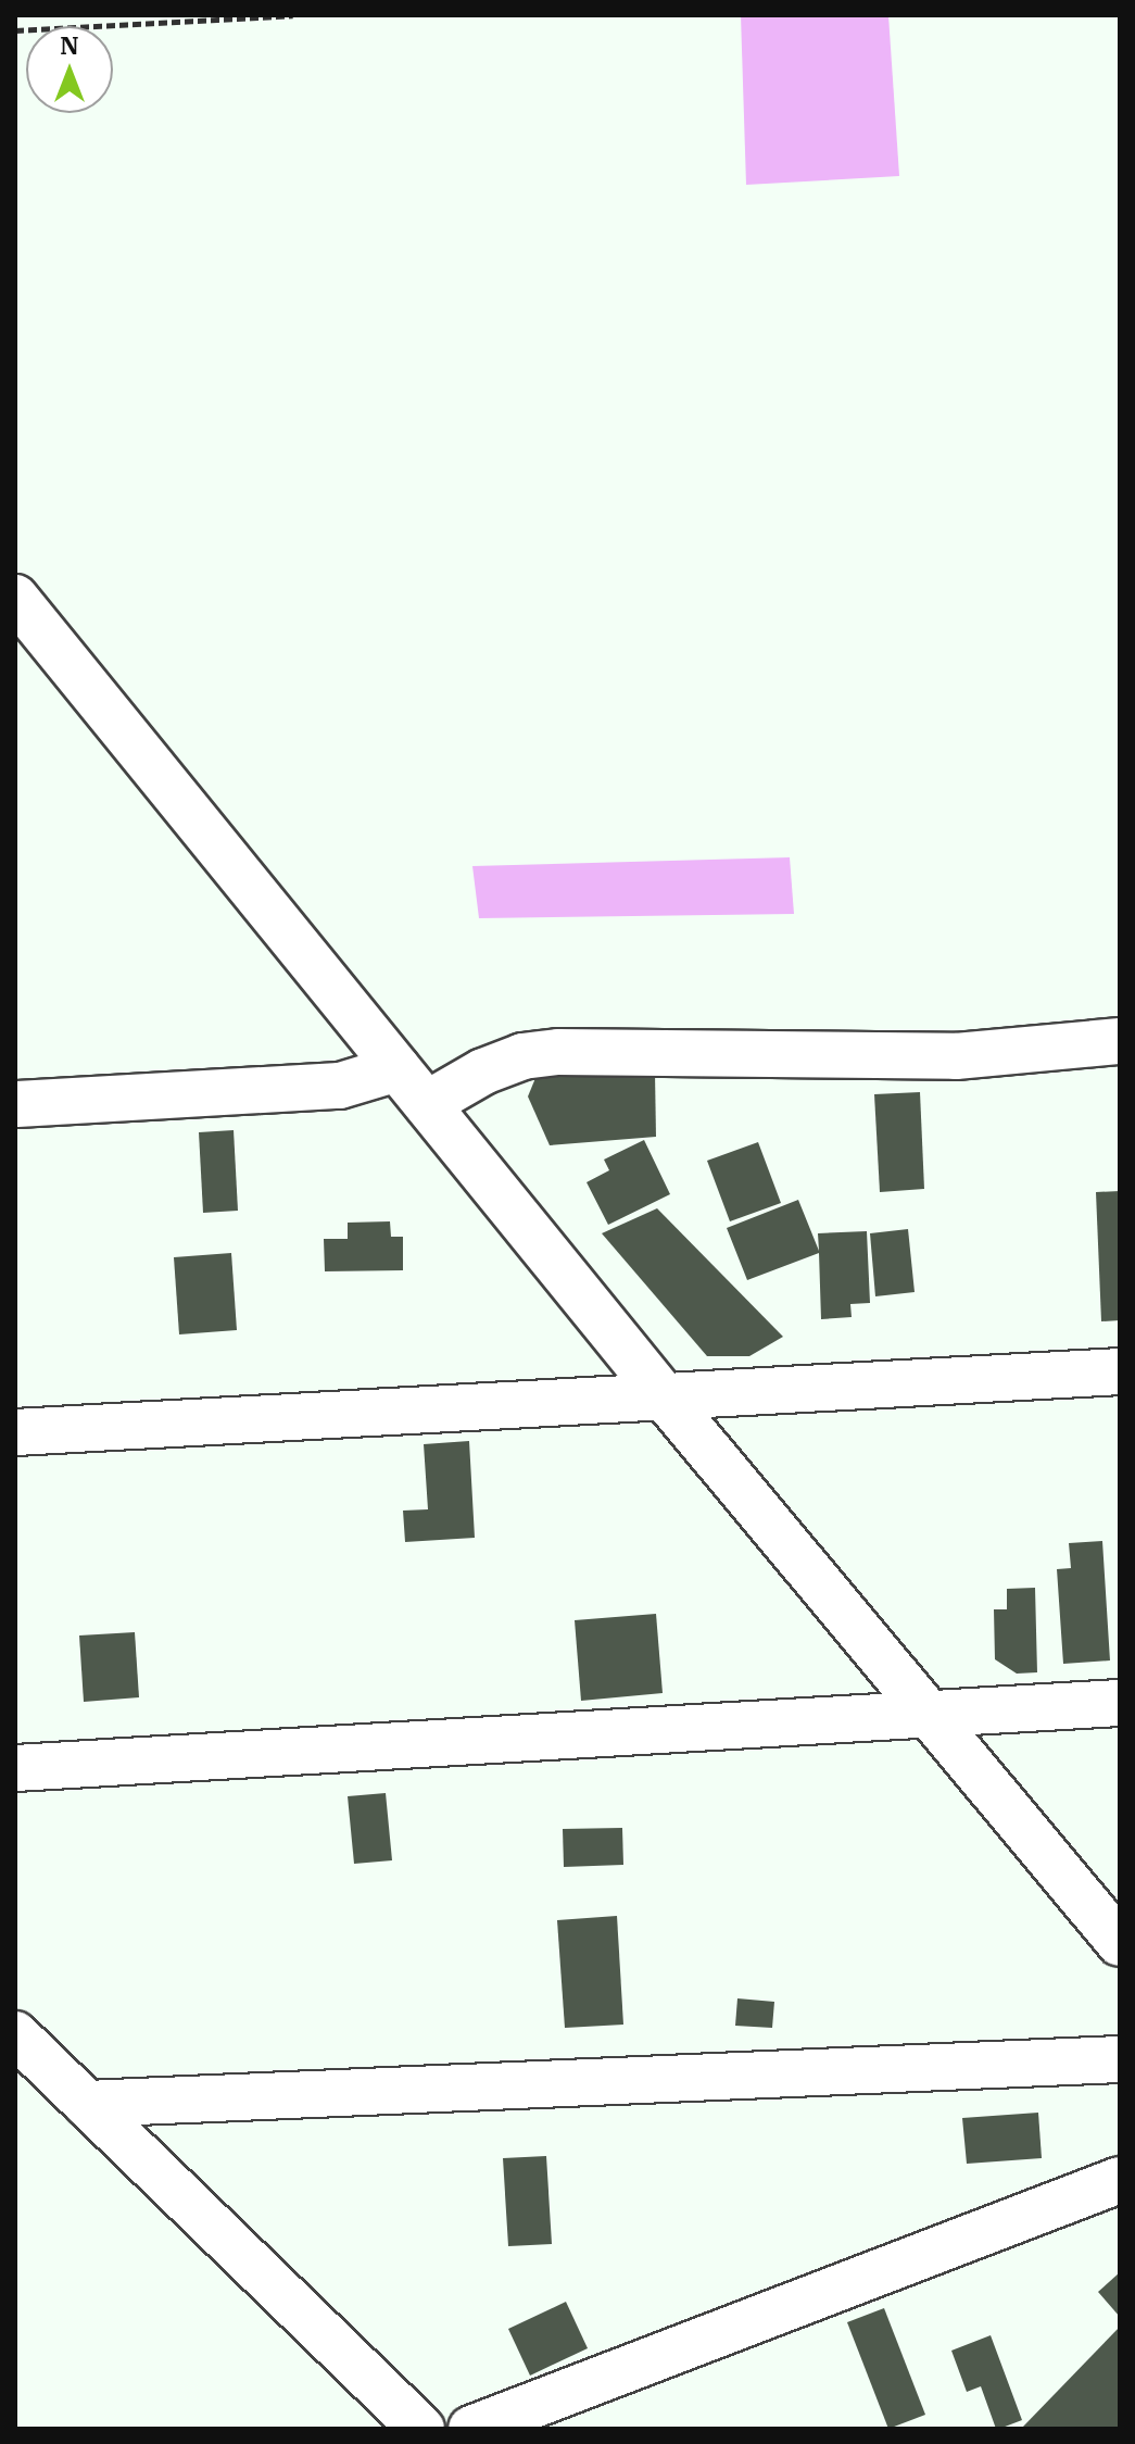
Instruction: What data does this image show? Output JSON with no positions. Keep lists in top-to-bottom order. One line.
{"north":"top"}
